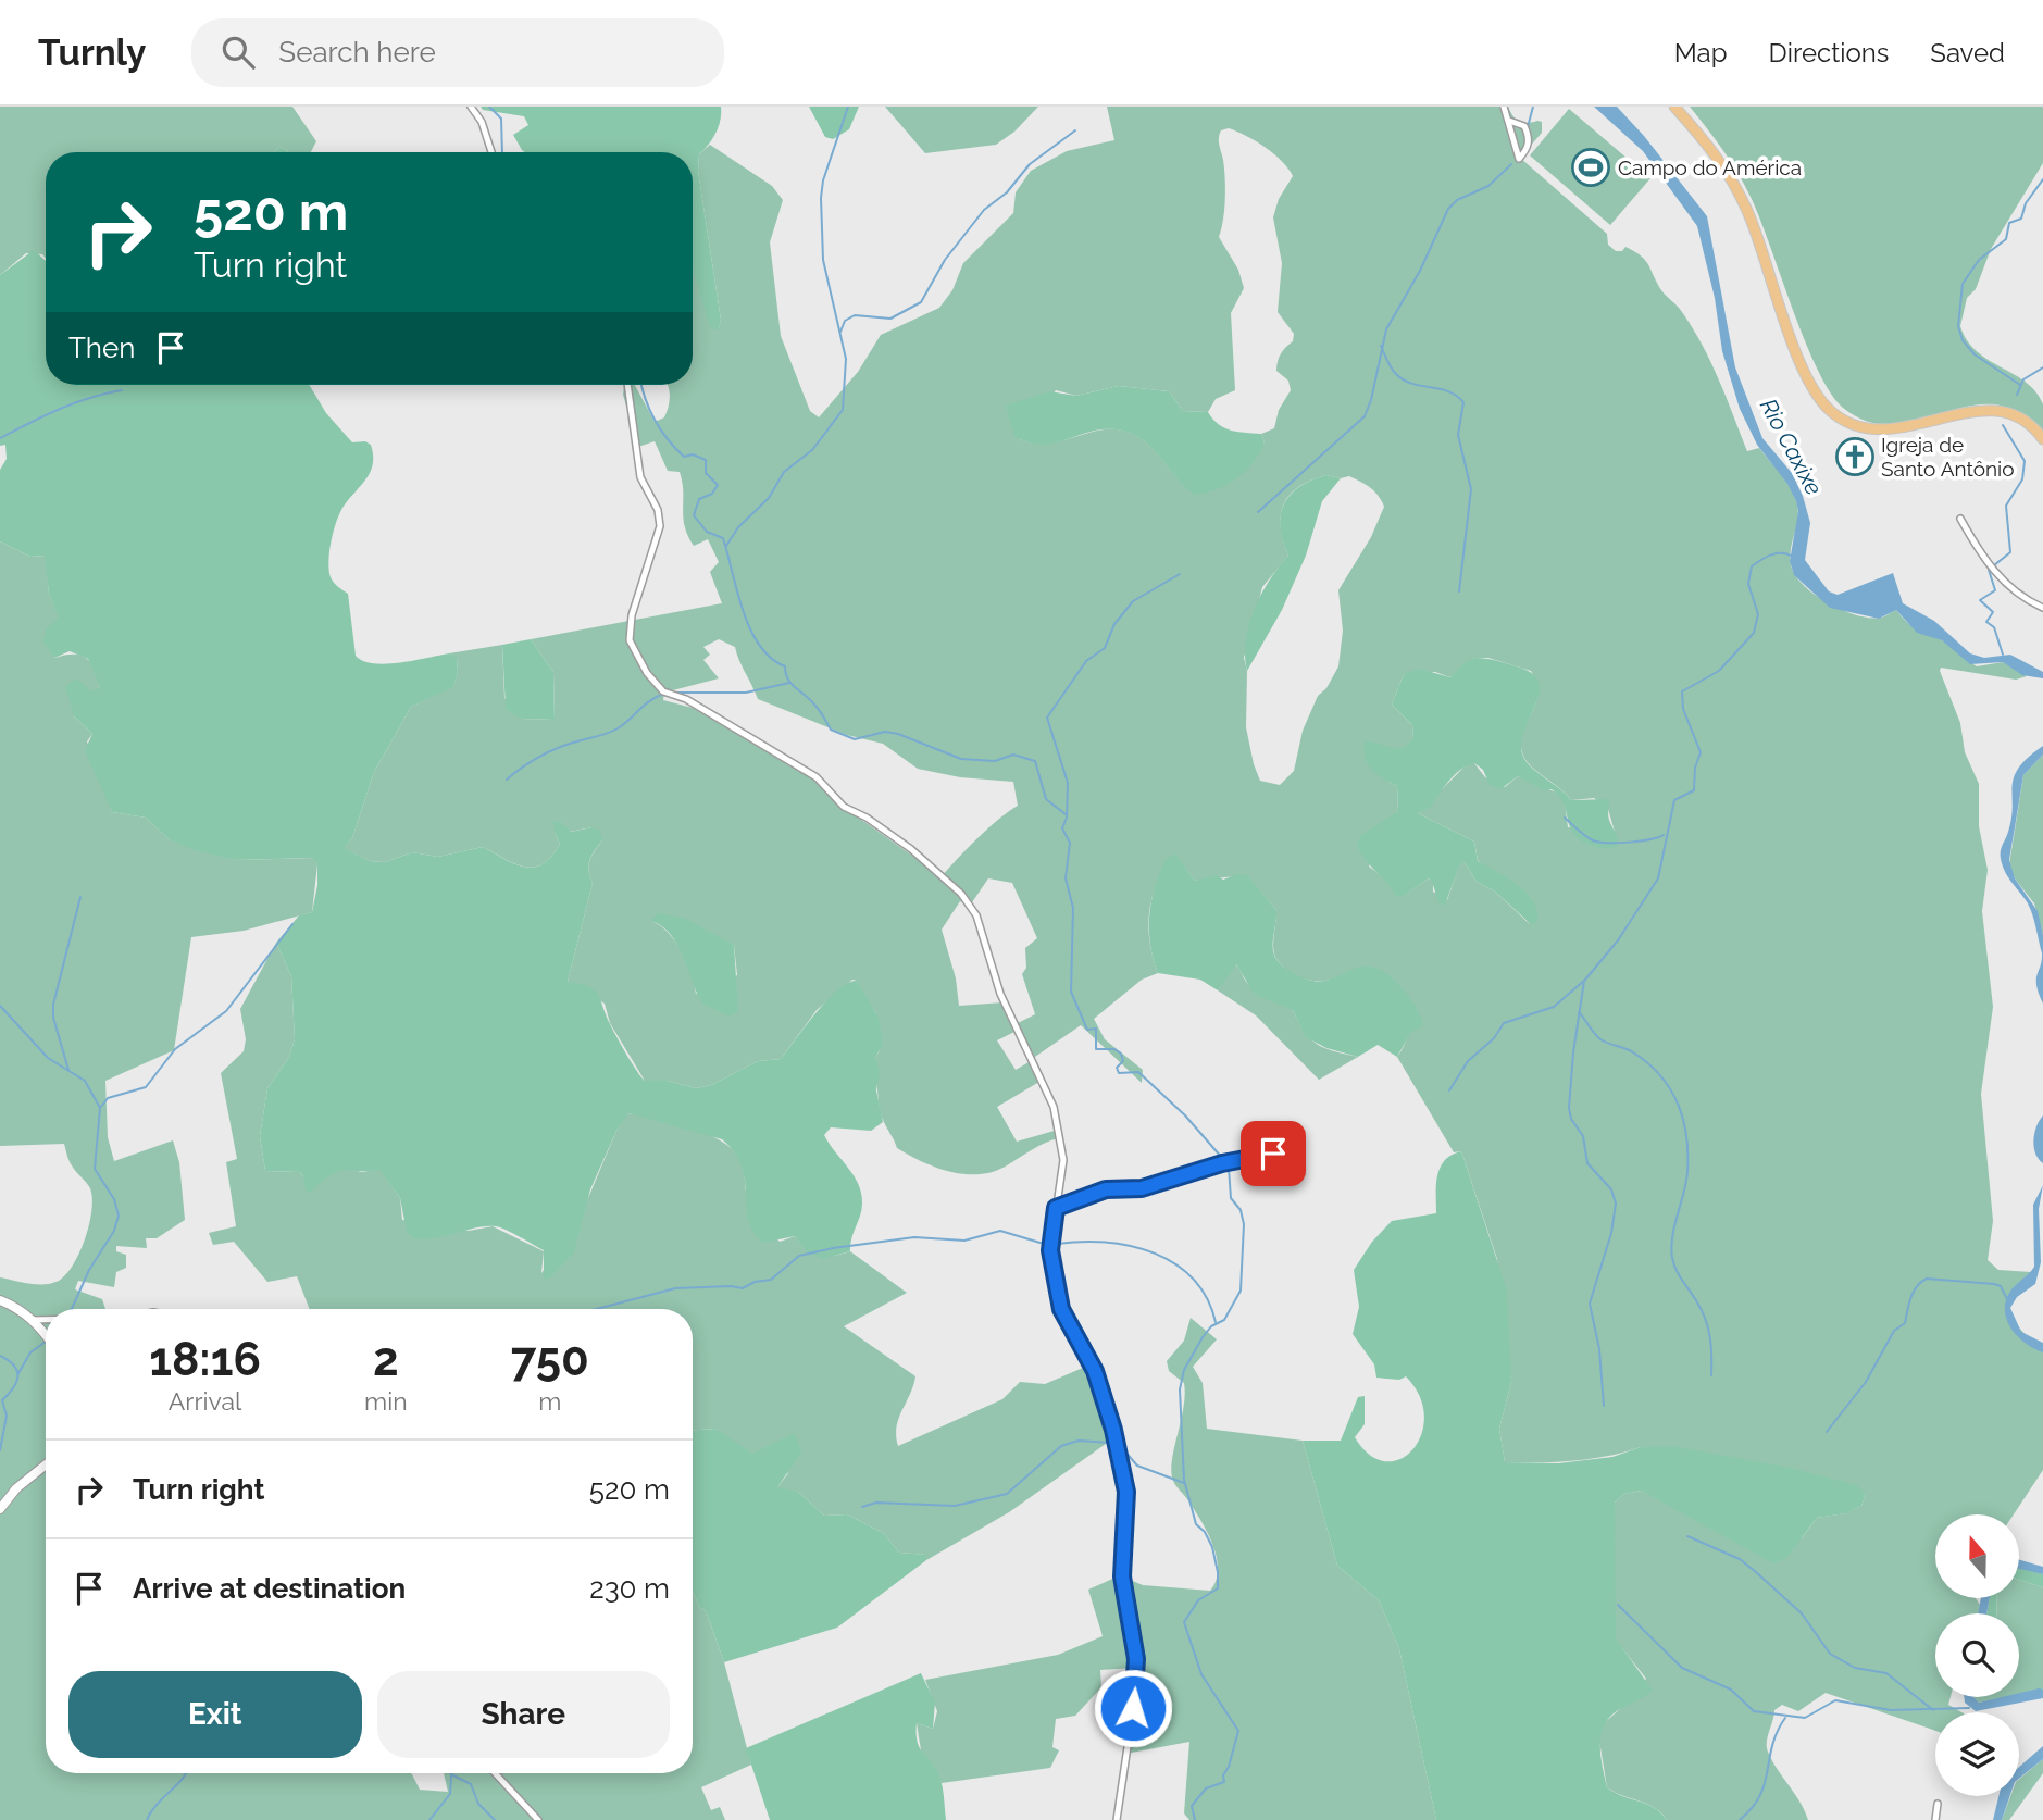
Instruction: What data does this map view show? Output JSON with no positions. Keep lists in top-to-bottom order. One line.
{"water":["Rio Caxixe"],"places":{"sports":["Campo do América"],"church":["Igreja de Santo Antônio"]},"north":"top","page":{"header":"Turnly","search":"Search here","nav":["Map","Directions","Saved"],"turn":["520 m","Turn right"],"then":"Then","eta":["18:16","Arrival","2","min","750","m"],"list":[{"name":"Turn right","value":"520 m"},{"name":"Arrive at destination","value":"230 m"}],"buttons":["Exit","Share"]}}
